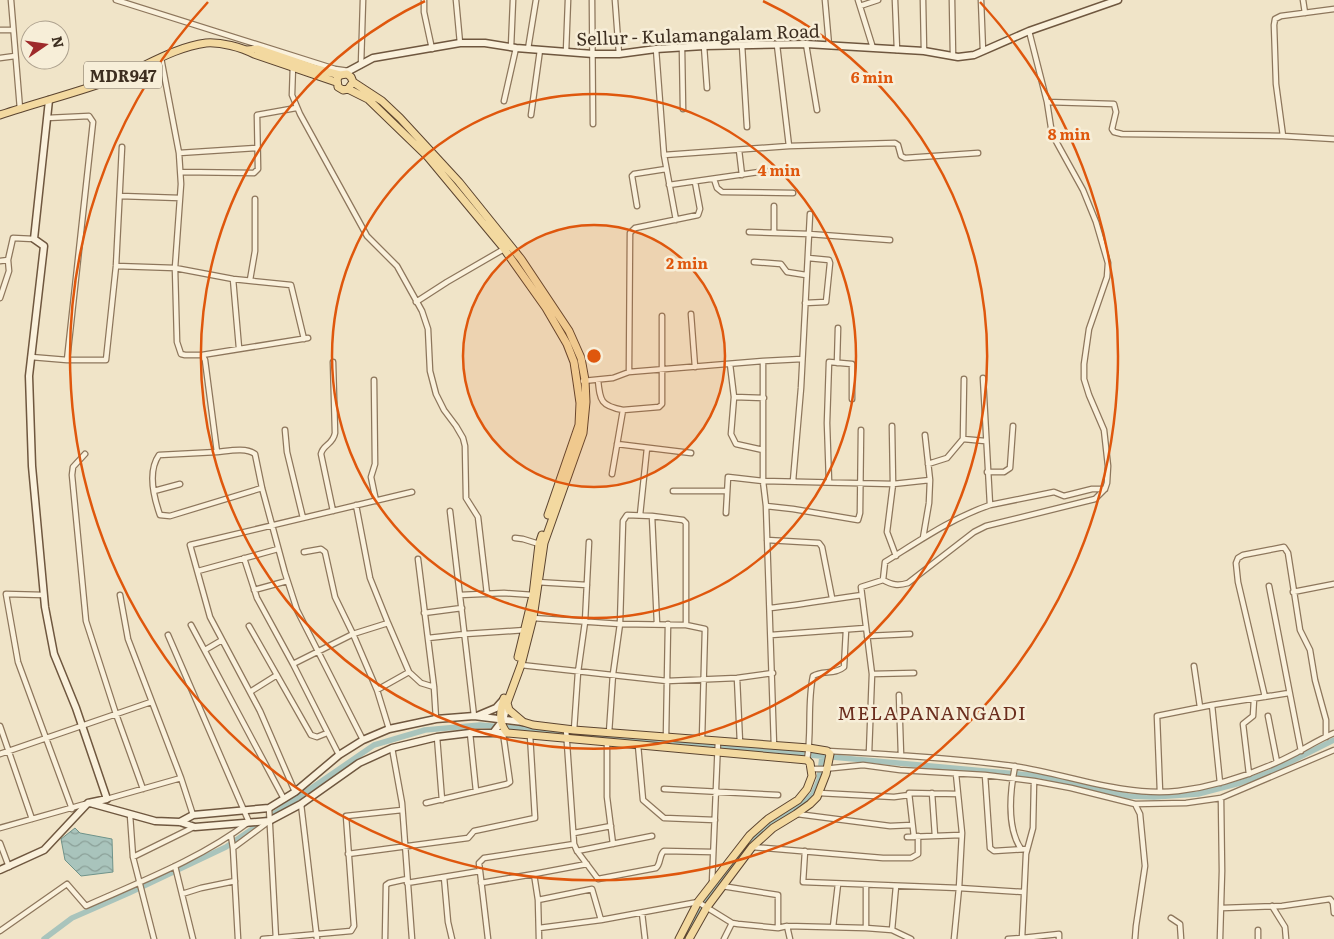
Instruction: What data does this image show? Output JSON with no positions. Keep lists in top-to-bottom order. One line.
{"streets":{"main road":["Sellur - Kulamangalam Road","MDR947"]},"districts":["MELAPANANGADI"],"north":"right","rings":["6 min","8 min","4 min","2 min"]}
